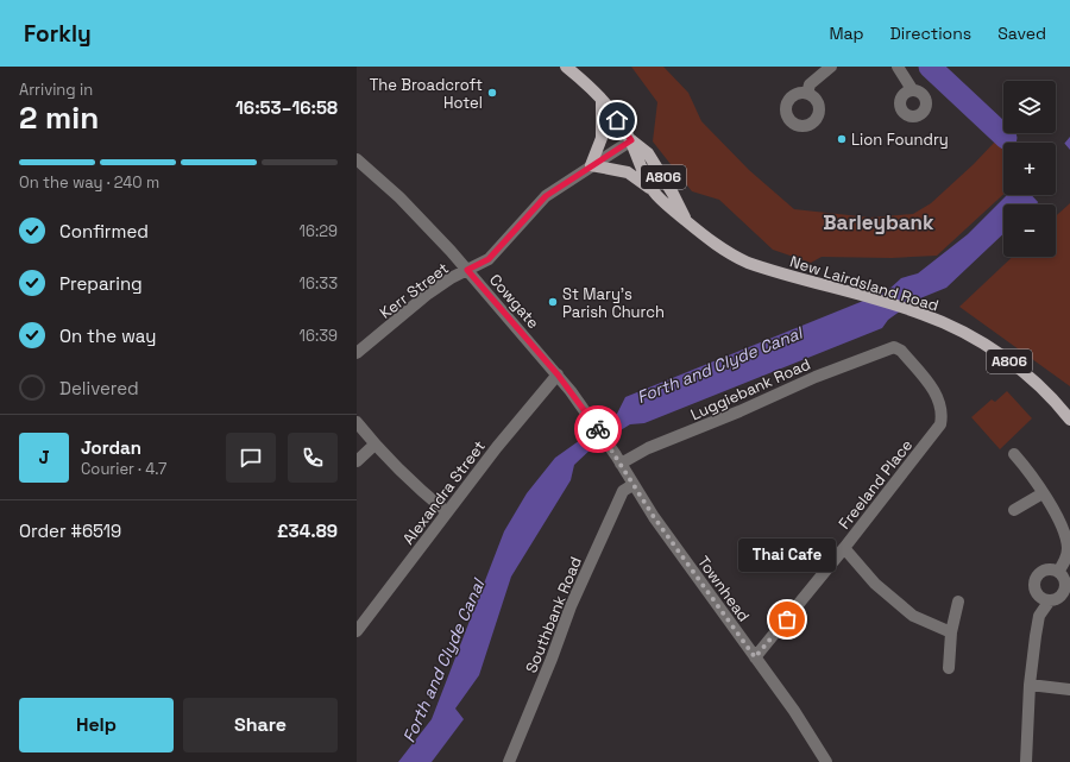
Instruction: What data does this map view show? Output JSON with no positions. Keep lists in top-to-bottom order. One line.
{"streets":{"main road":["A806","New Lairdsland Road"],"street":["Kerr Street","Cowgate","Luggiebank Road","Freeland Place","Alexandra Street","Townhead","Southbank Road"]},"crossings":[["A806","New Lairdsland Road"],["A806","Kerr Street"],["New Lairdsland Road","Kerr Street"],["Kerr Street","Cowgate"],["Cowgate","Luggiebank Road"],["Cowgate","Alexandra Street"],["Cowgate","Townhead"],["Luggiebank Road","Freeland Place"],["Luggiebank Road","Townhead"],["Freeland Place","Townhead"],["Townhead","Southbank Road"]],"districts":["Barleybank"],"water":["Forth and Clyde Canal"],"places":["The Broadcroft Hotel","Lion Foundry","St Mary's Parish Church","Thai Cafe"],"page":{"header":"Forkly","nav":["Map","Directions","Saved"],"heading":["2 min","Arriving in","16:53–16:58"],"panel":["Jordan","Courier · 4.7","Order #6519","£34.89"],"map_buttons":["+","−"],"bar":"On the way · 240 m","list":[["Confirmed","16:29"],["Preparing","16:33"],["On the way","16:39"],"Delivered"],"round":"J","bubble":"Thai Cafe","buttons":["Help","Share"]}}
